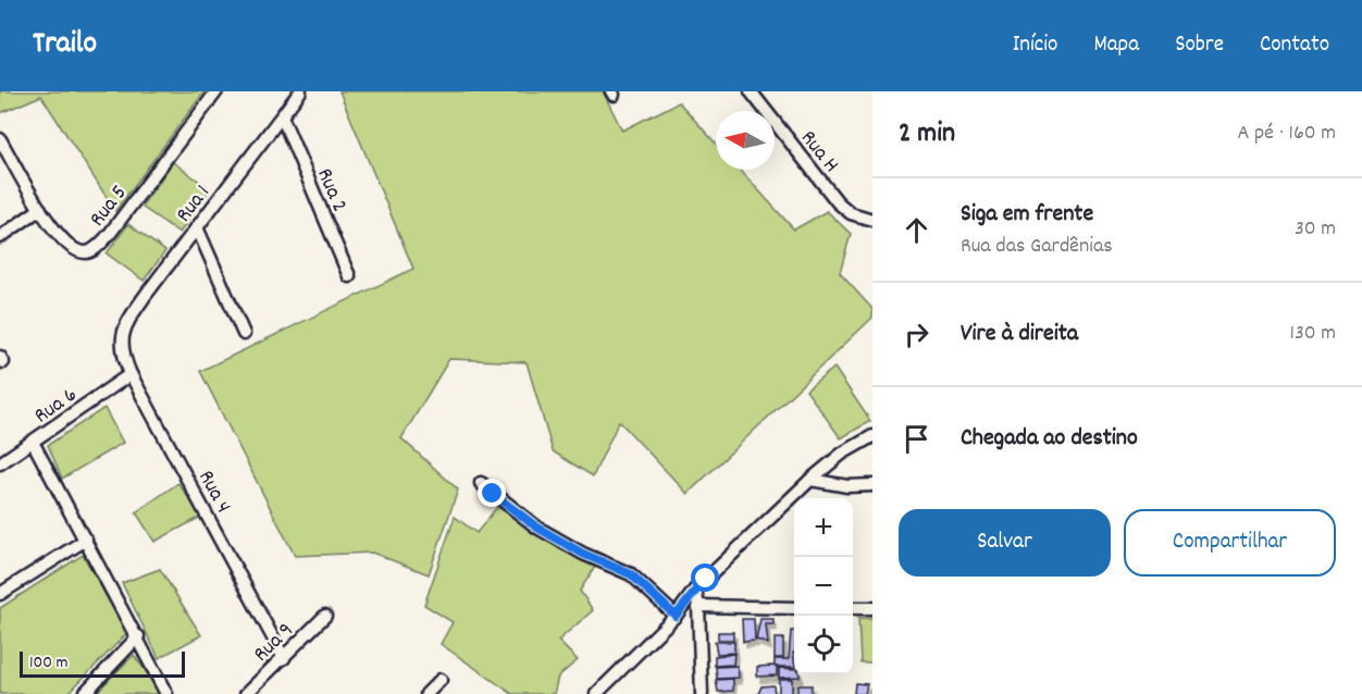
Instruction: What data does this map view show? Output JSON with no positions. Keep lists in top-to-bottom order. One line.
{"streets":{"street":["Rua H","Rua 2","Rua 1","Rua 5","Rua 6","Rua 4","Rua 9"]},"crossings":[["Rua 2","Rua 1"],["Rua 1","Rua 4"],["Rua 6","Rua 4"],["Rua 4","Rua 9"]],"scale_bar":"100 m","north":"left","page":{"header":"Trailo","nav":["Início","Mapa","Sobre","Contato"],"heading":["2 min","A pé · 160 m"],"list":[["Siga em frente","Rua das Gardênias","30 m"],["Vire à direita","130 m"],"Chegada ao destino"],"buttons":["Salvar","Compartilhar"],"map_buttons":["+","−"],"scale":"100 m"}}
